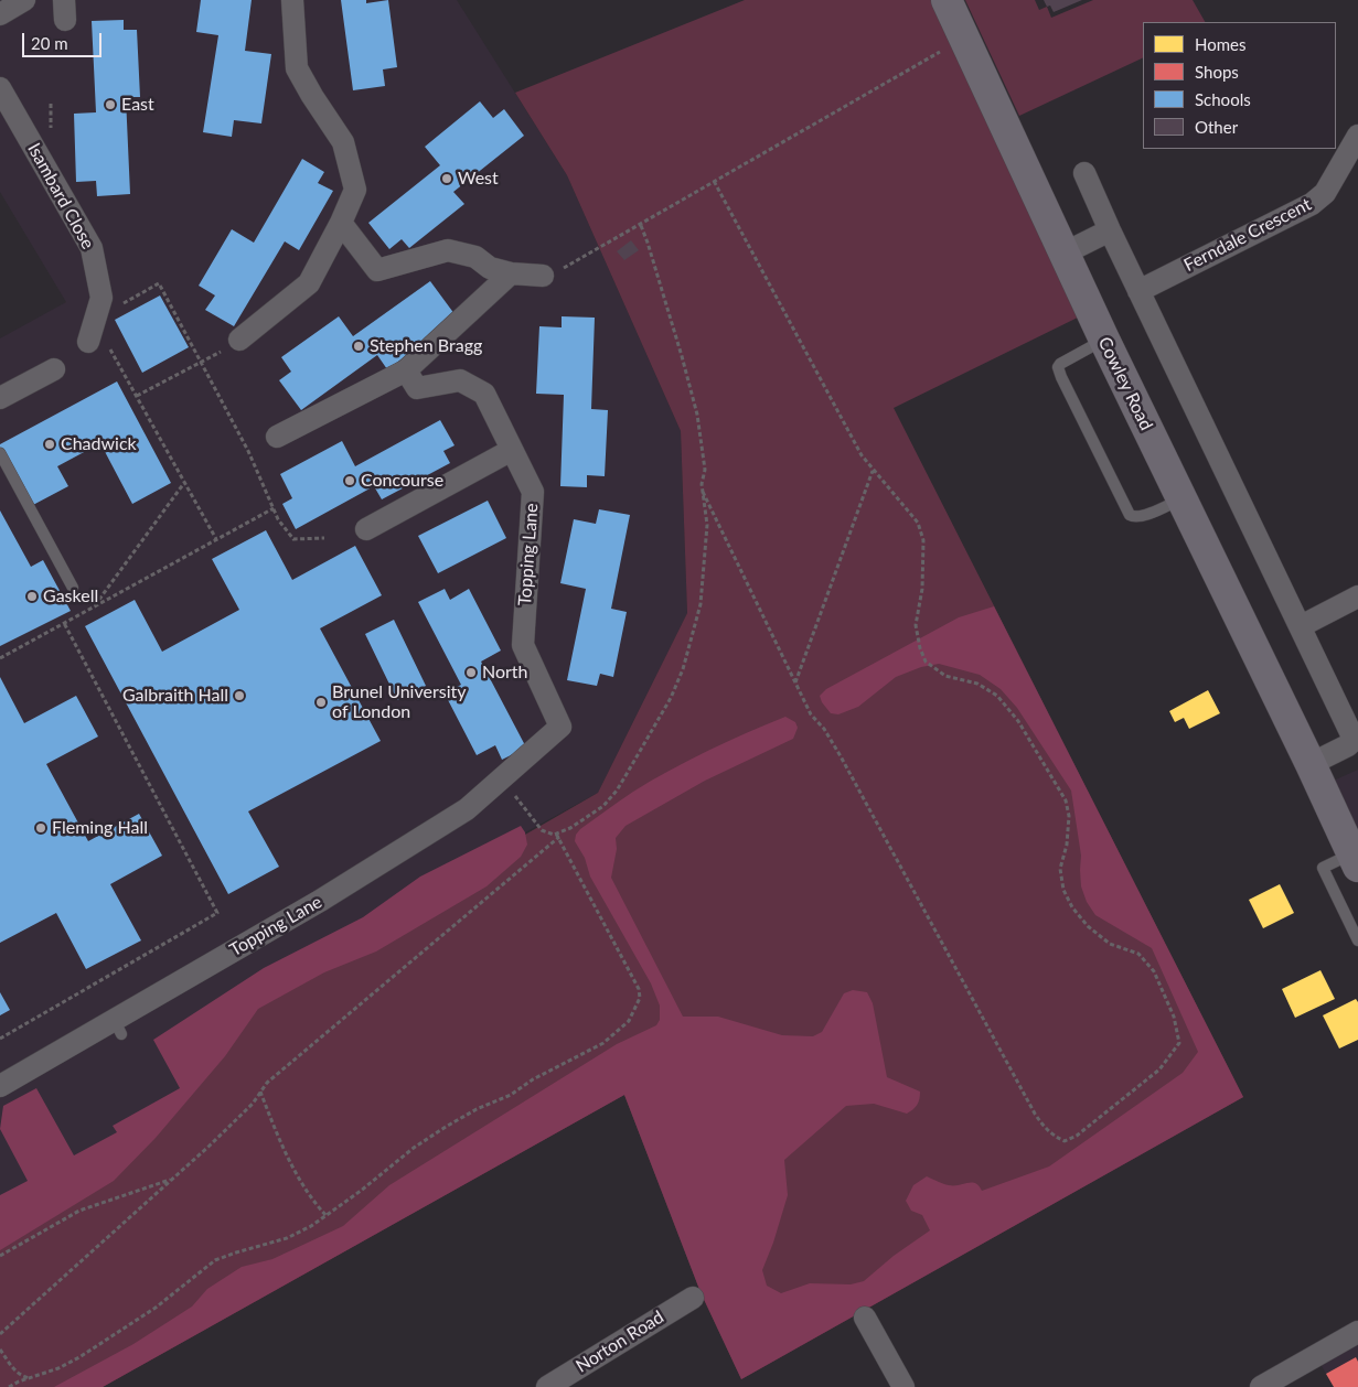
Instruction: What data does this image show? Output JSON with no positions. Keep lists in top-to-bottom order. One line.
{"streets":{"main road":["Cowley Road"],"street":["Isambard Close","Ferndale Crescent","Topping Lane","Norton Road"]},"places":["East","West","Stephen Bragg","Chadwick","Concourse","Gaskell","North","Galbraith Hall","Brunel University of London","Fleming Hall"],"legend":["Homes","Shops","Schools","Other"],"scale_bar":"20 m"}
